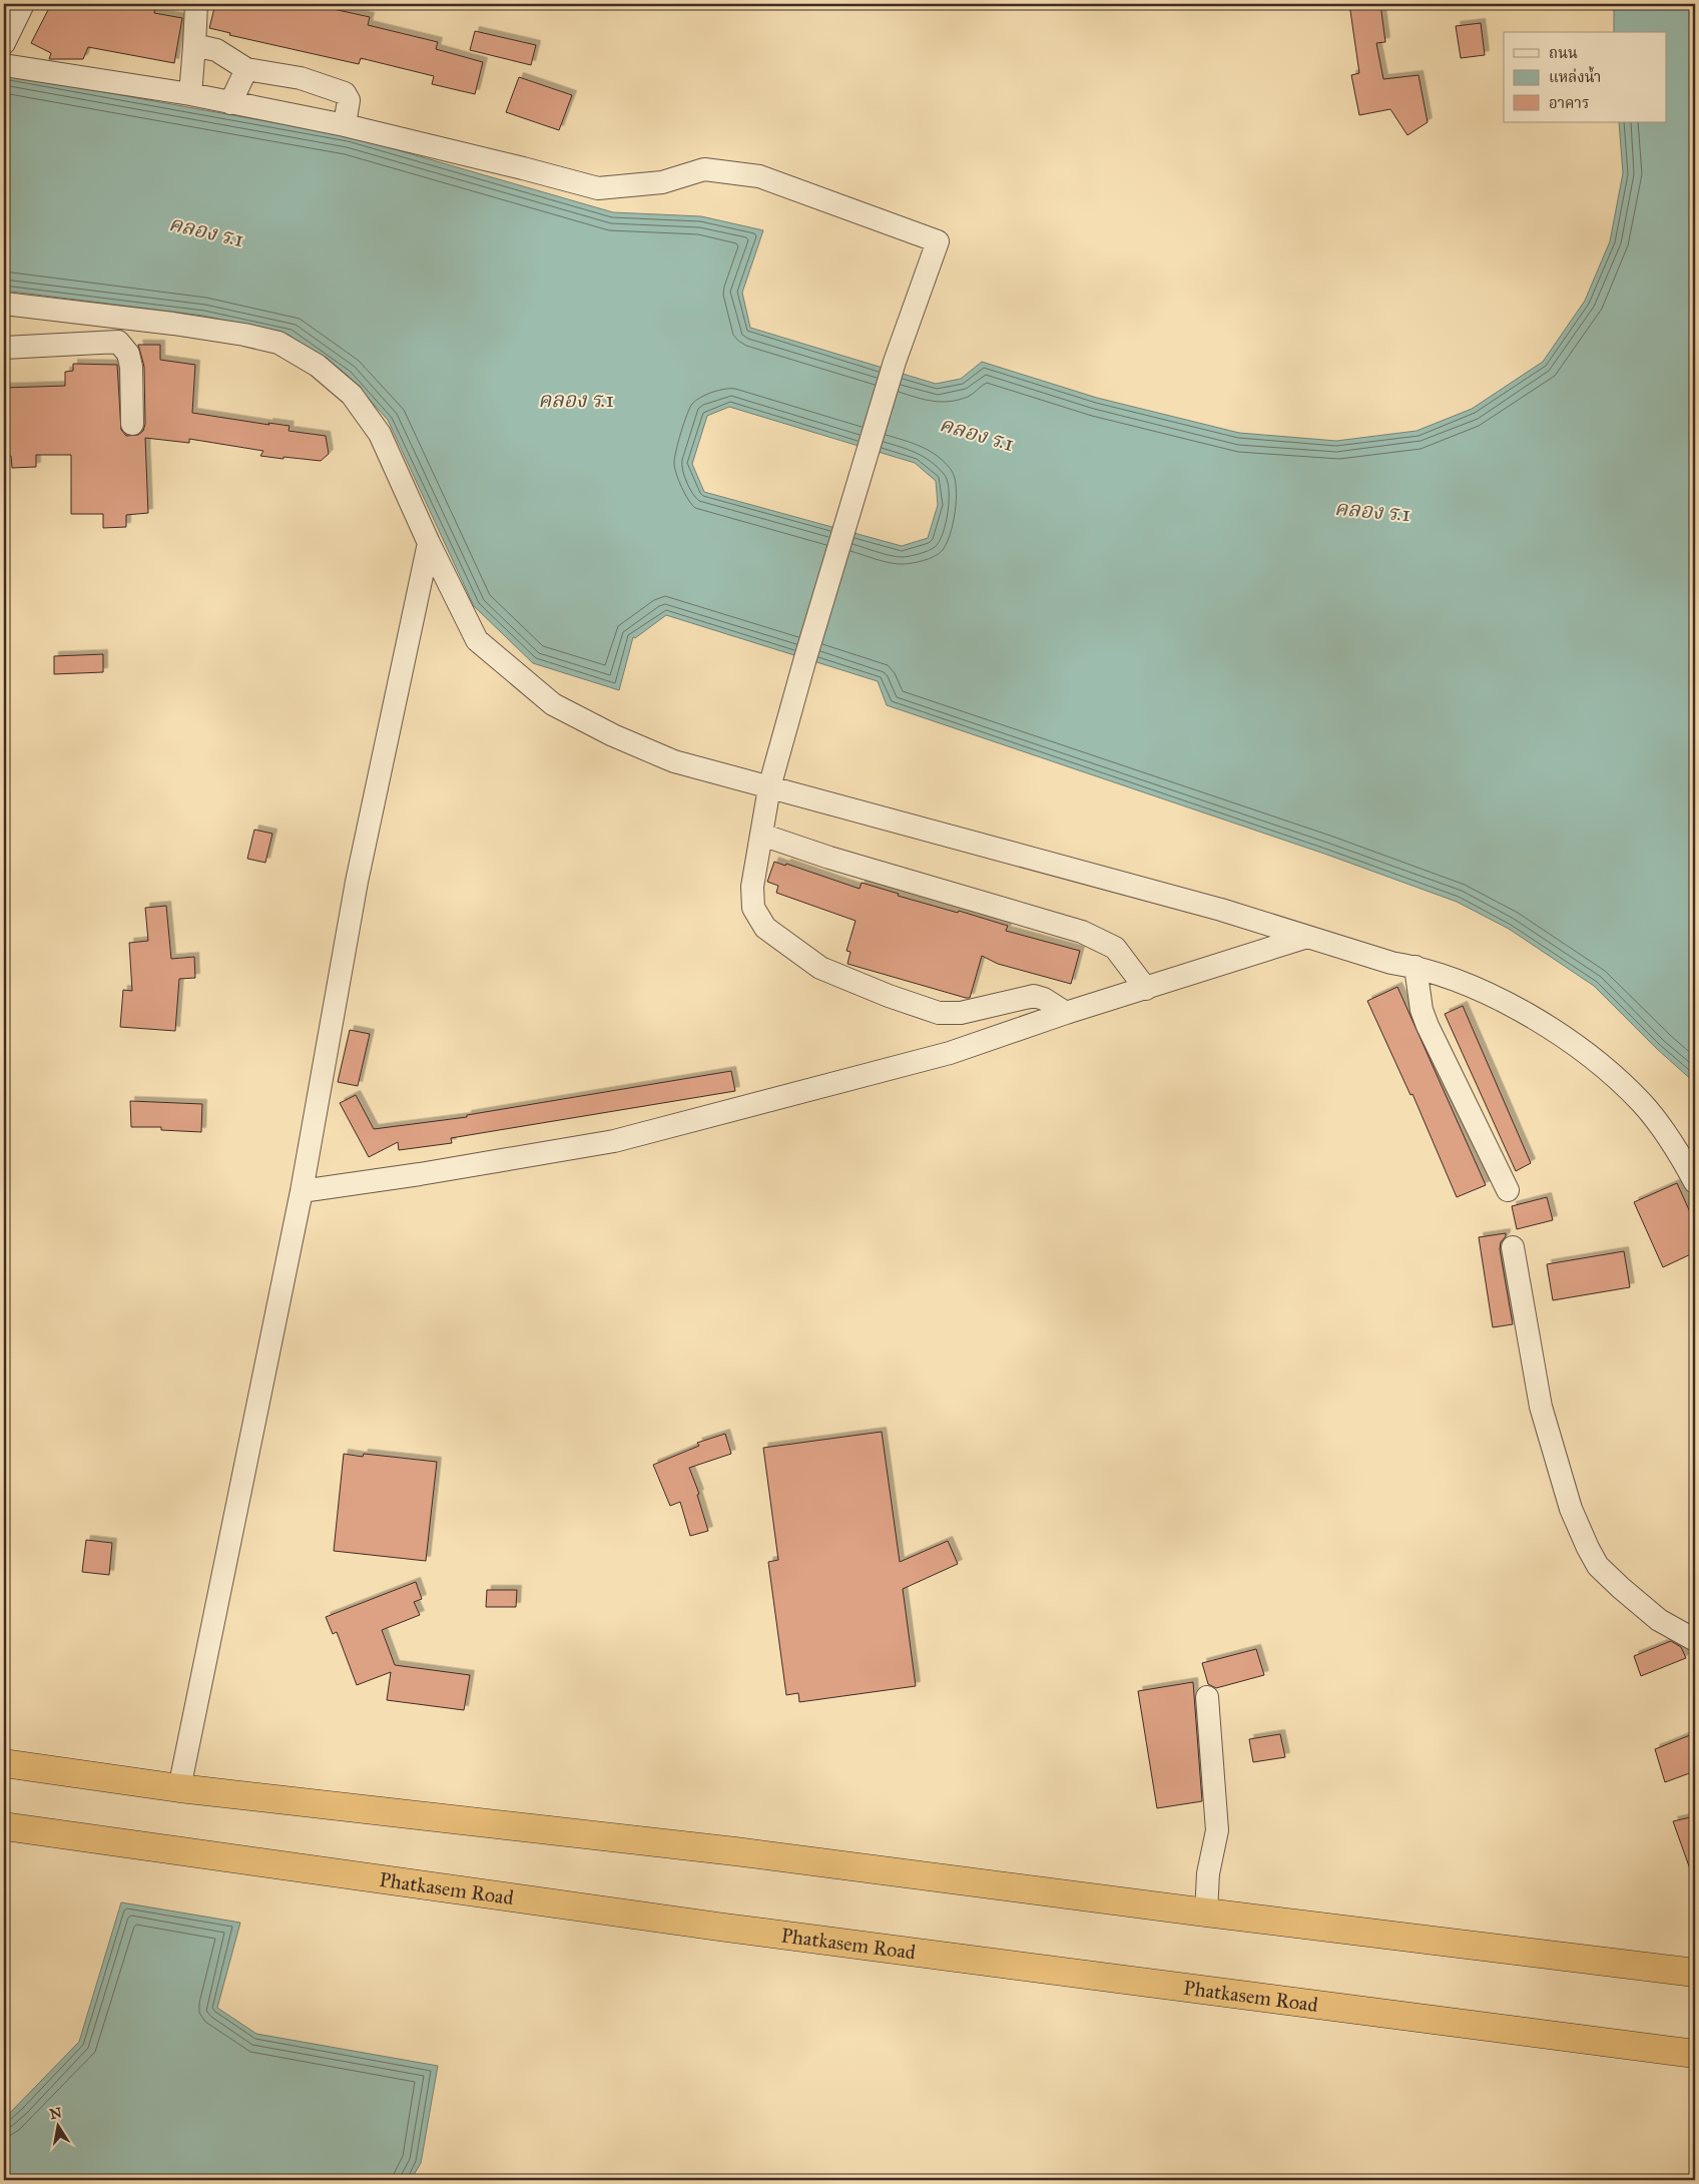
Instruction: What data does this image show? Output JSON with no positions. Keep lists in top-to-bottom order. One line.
{"streets":{"highway":["Phatkasem Road"]},"water":["คลอง ร.1"],"legend":["ถนน","แหล่งน้ำ","อาคาร"],"north":"top"}
